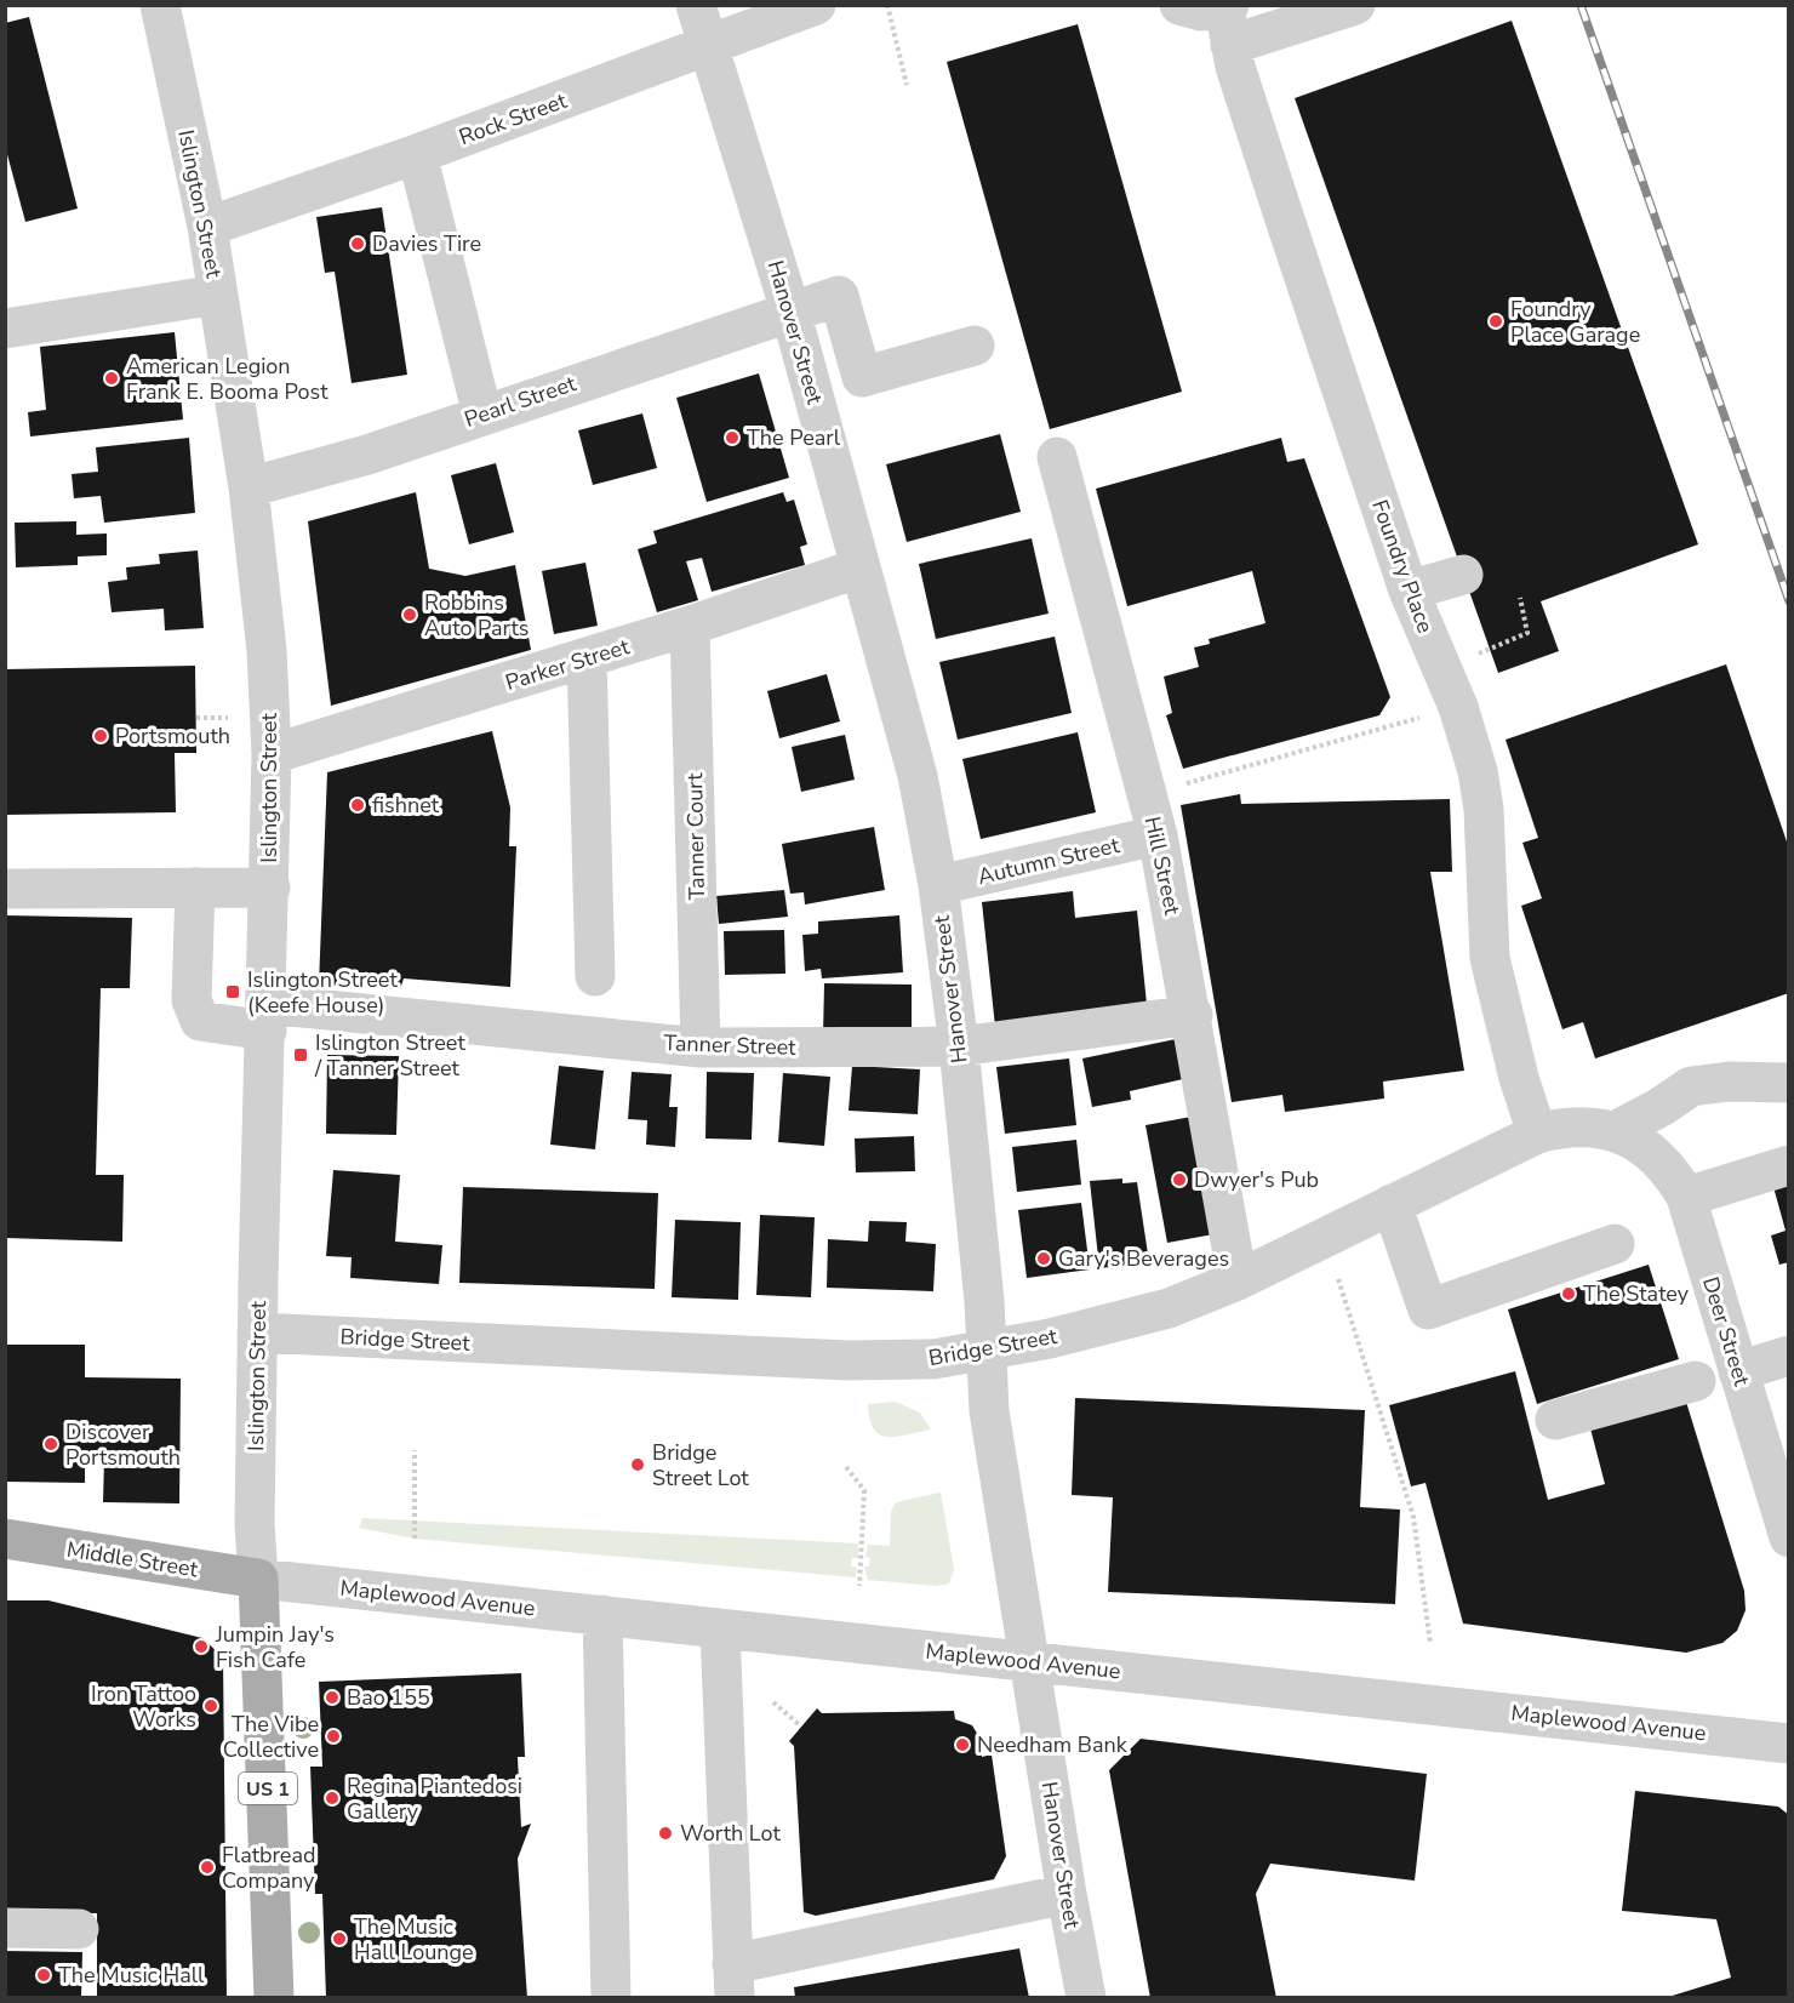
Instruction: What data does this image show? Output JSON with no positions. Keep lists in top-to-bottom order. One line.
{"streets":{"main road":["Middle Street","US 1"],"street":["Rock Street","Islington Street","Hanover Street","Pearl Street","Foundry Place","Parker Street","Tanner Court","Autumn Street","Hill Street","Tanner Street","Deer Street","Bridge Street","Maplewood Avenue"]},"crossings":[["Rock Street","Islington Street"],["Rock Street","Hanover Street"],["Islington Street","Pearl Street"],["Islington Street","Parker Street"],["Islington Street","Tanner Street"],["Islington Street","Bridge Street"],["Islington Street","Middle Street"],["Islington Street","Maplewood Avenue"],["Islington Street","US 1"],["Hanover Street","Pearl Street"],["Hanover Street","Parker Street"],["Hanover Street","Autumn Street"],["Hanover Street","Tanner Street"],["Hanover Street","Bridge Street"],["Hanover Street","Maplewood Avenue"],["Foundry Place","Bridge Street"],["Parker Street","Tanner Court"],["Tanner Court","Tanner Street"],["Autumn Street","Hill Street"],["Hill Street","Tanner Street"],["Hill Street","Bridge Street"],["Deer Street","Bridge Street"],["Middle Street","Maplewood Avenue"],["Middle Street","US 1"],["Maplewood Avenue","US 1"]],"places":{"other":["Davies Tire","Foundry Place Garage","American Legion Frank E. Booma Post","The Pearl","Robbins Auto Parts","Portsmouth","fishnet","Dwyer's Pub","Gary's Beverages","The Statey","Discover Portsmouth","Bridge Street Lot","Jumpin Jay's Fish Cafe","Bao 155","Iron Tattoo Works","The Vibe Collective","Needham Bank","Regina Piantedosi Gallery","Worth Lot","Flatbread Company","The Music Hall Lounge","The Music Hall"],"transit":["Islington Street (Keefe House)","Islington Street / Tanner Street"]}}
